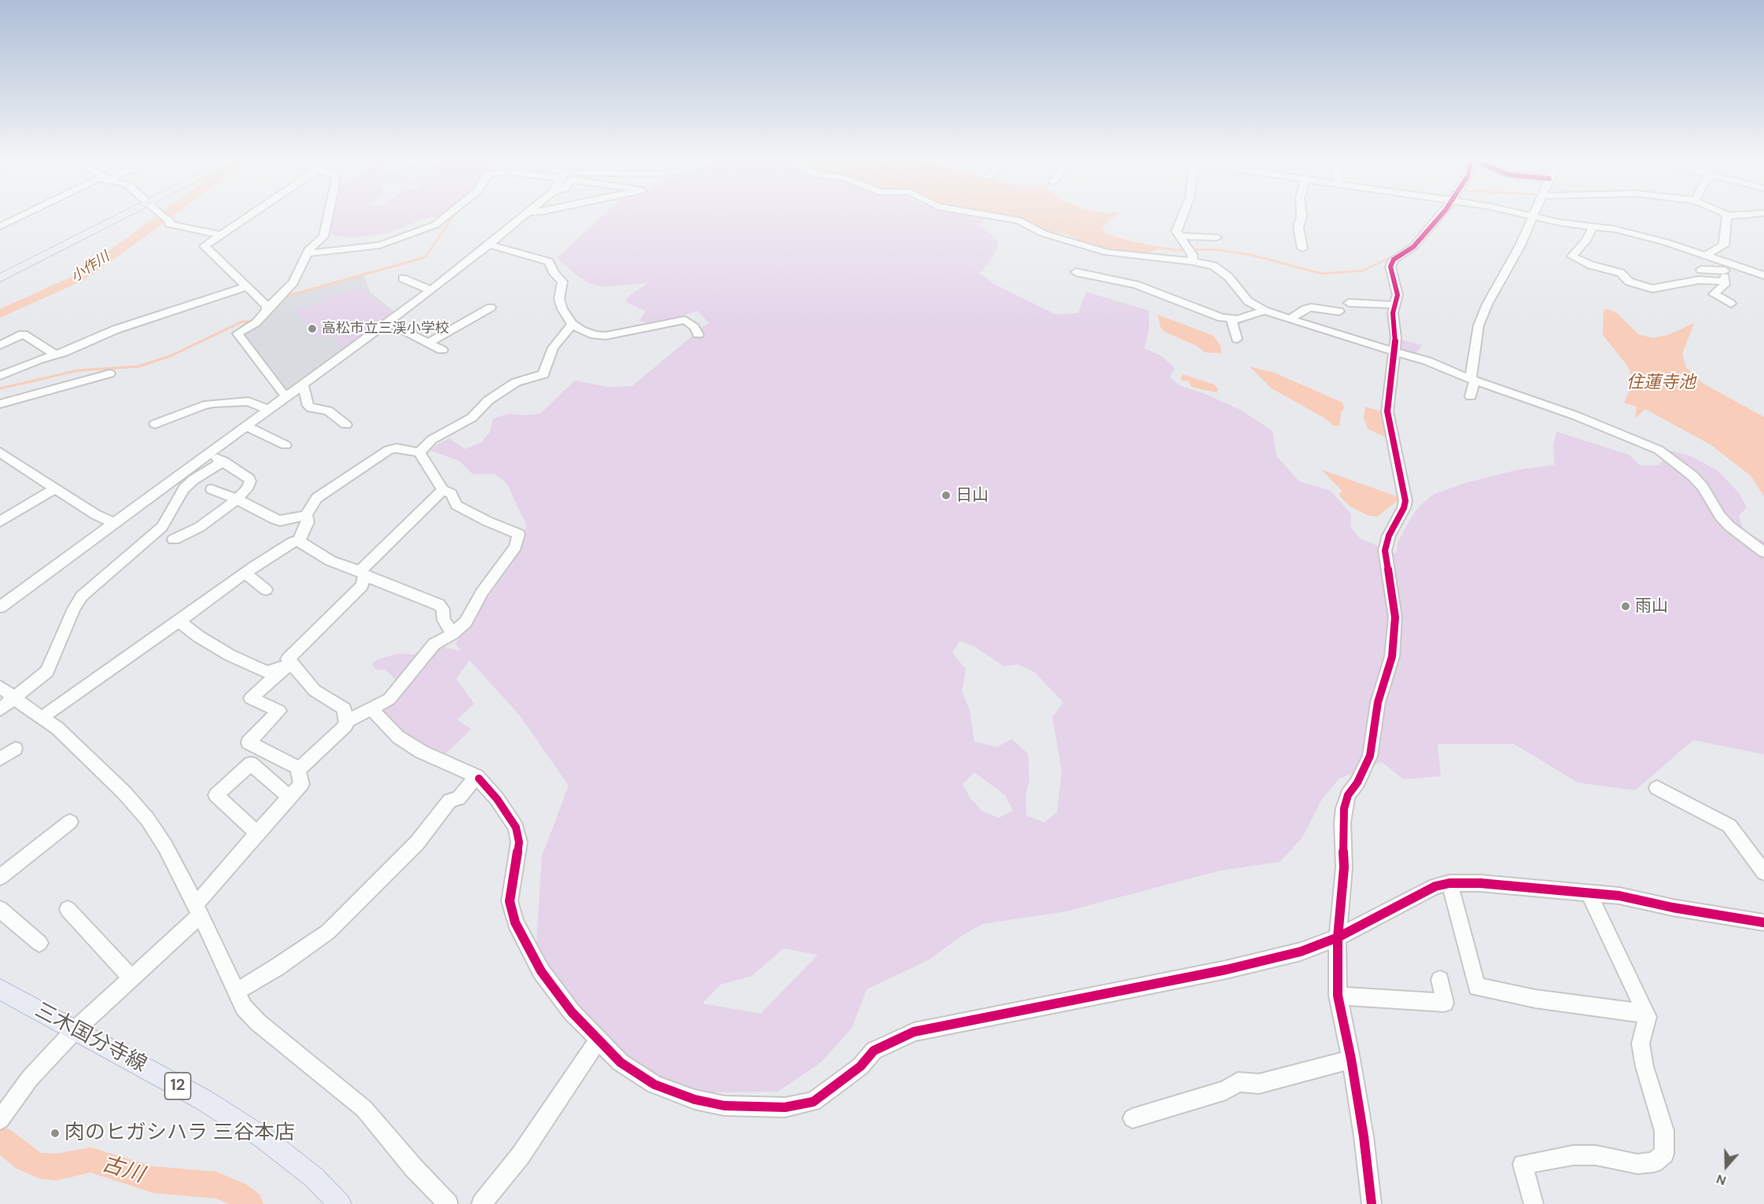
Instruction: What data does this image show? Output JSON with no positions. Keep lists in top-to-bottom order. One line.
{"streets":{"main road":["三木国分寺線","12"]},"water":["小作川","住蓮寺池","古川"],"places":["高松市立三渓小学校","日山","雨山","肉のヒガシハラ 三谷本店"],"north":"bottom"}
